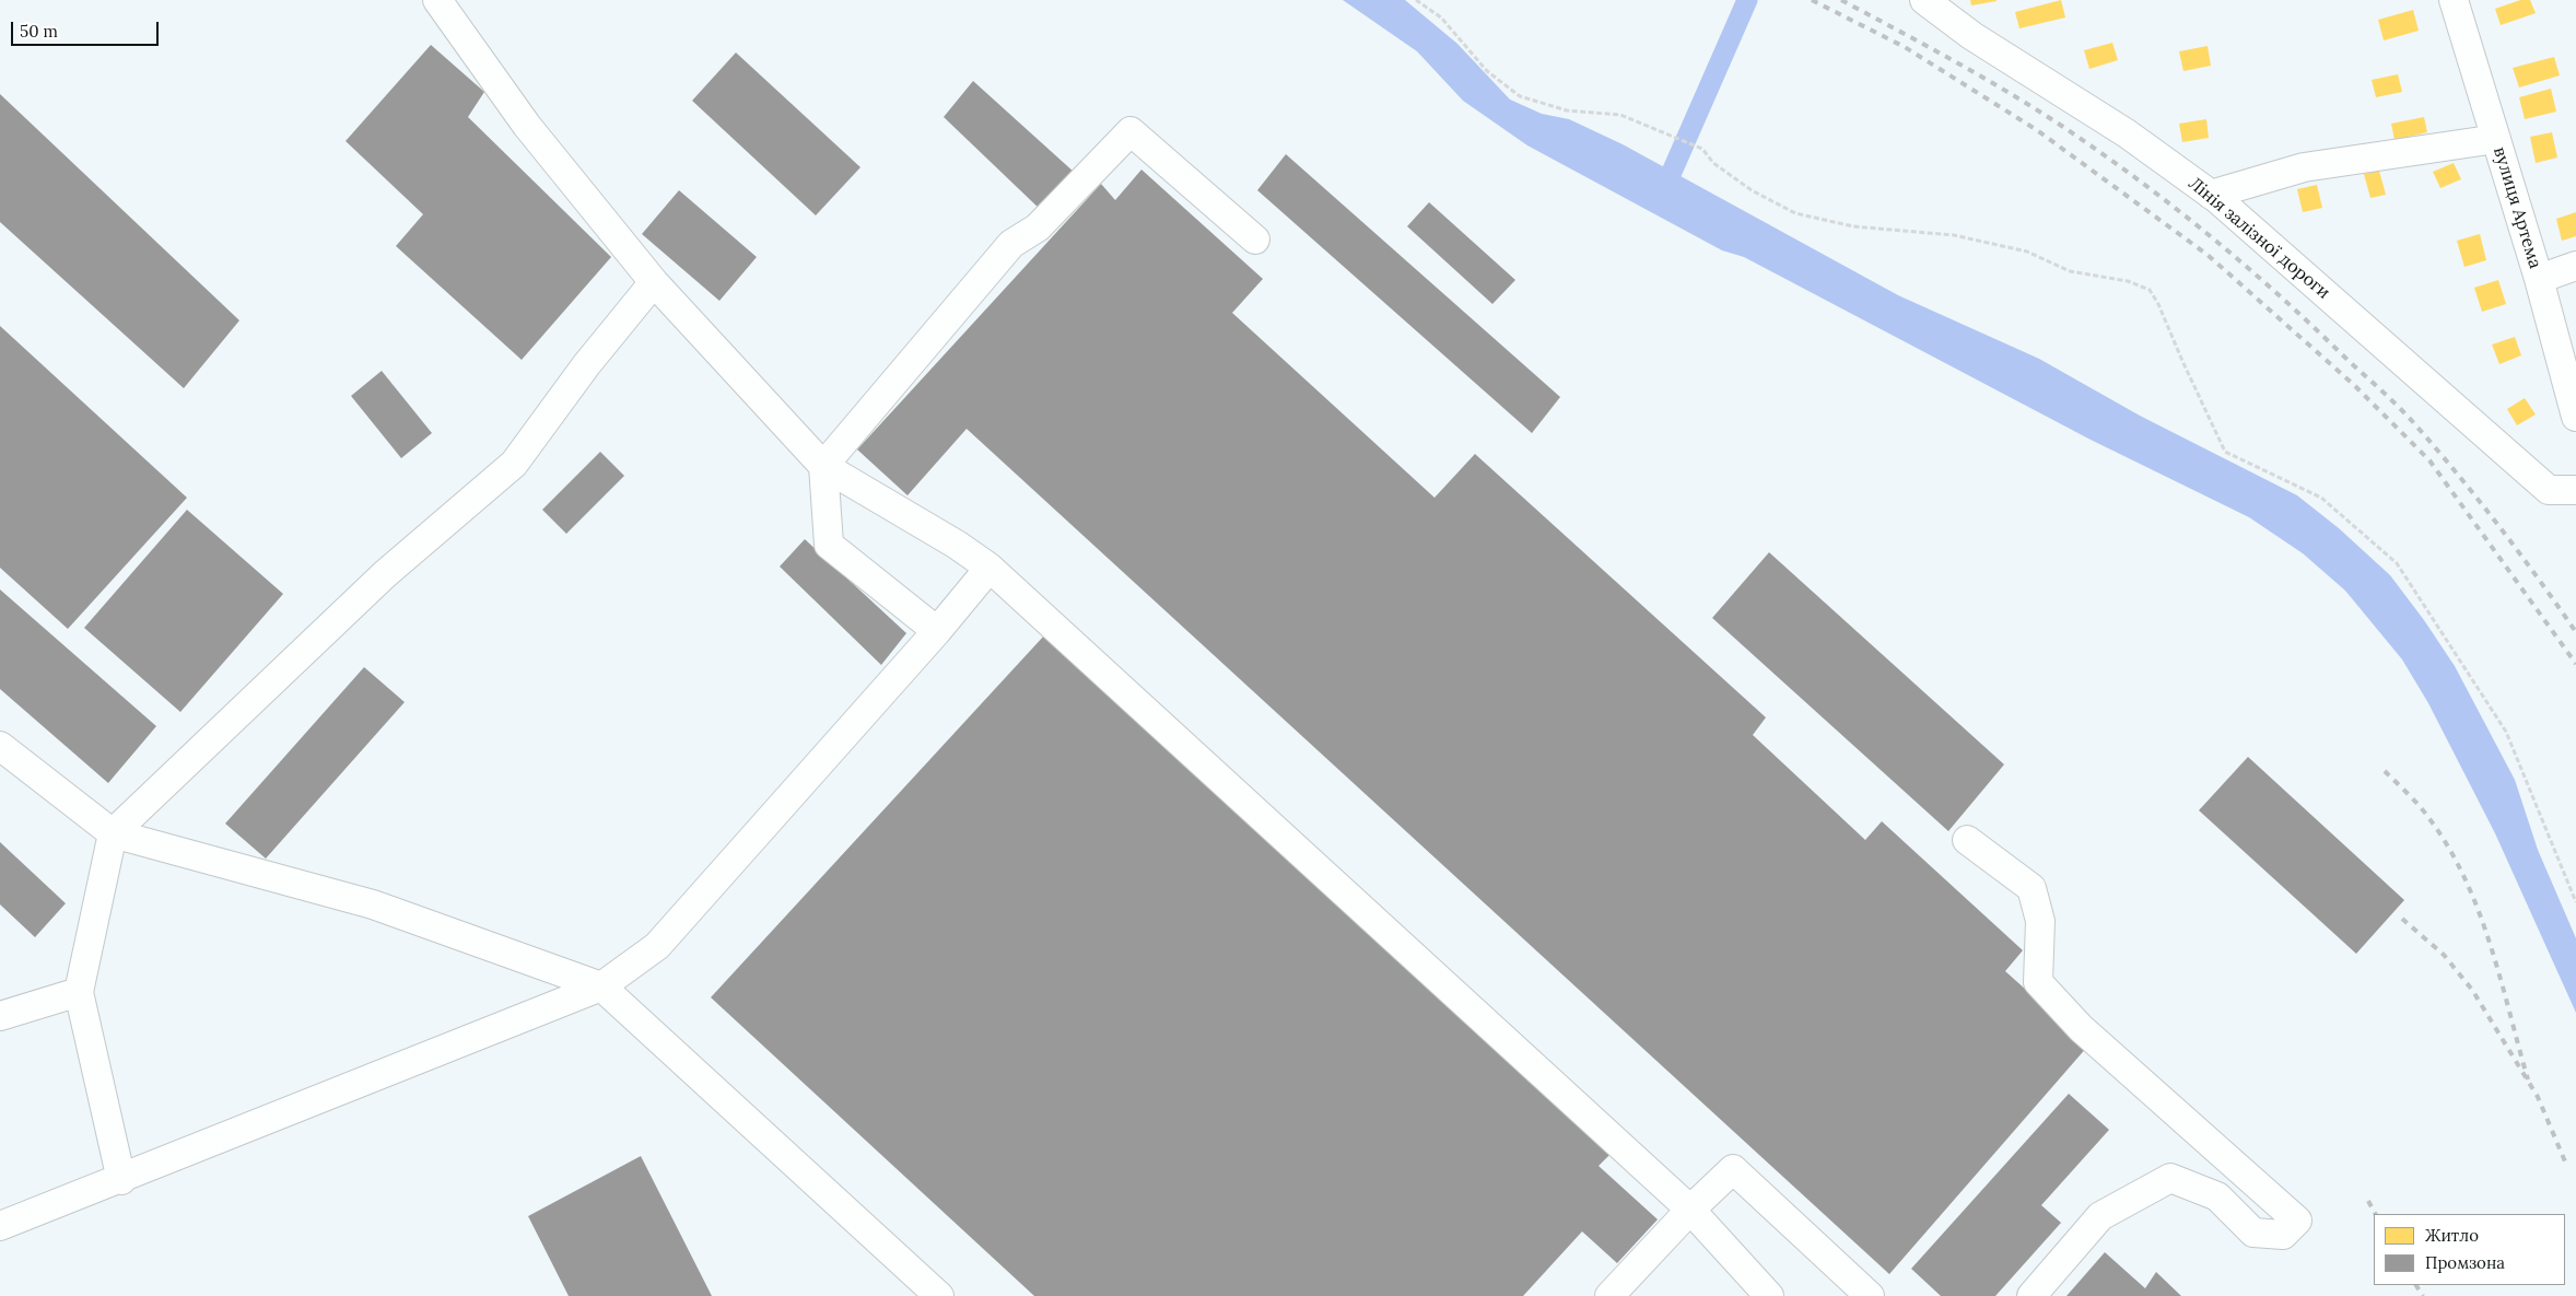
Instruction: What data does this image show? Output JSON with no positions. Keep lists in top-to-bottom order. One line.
{"streets":{"street":["вулиця Артема","Лінія залізної дороги"]},"legend":["Житло","Промзона"],"scale_bar":"50 m"}
